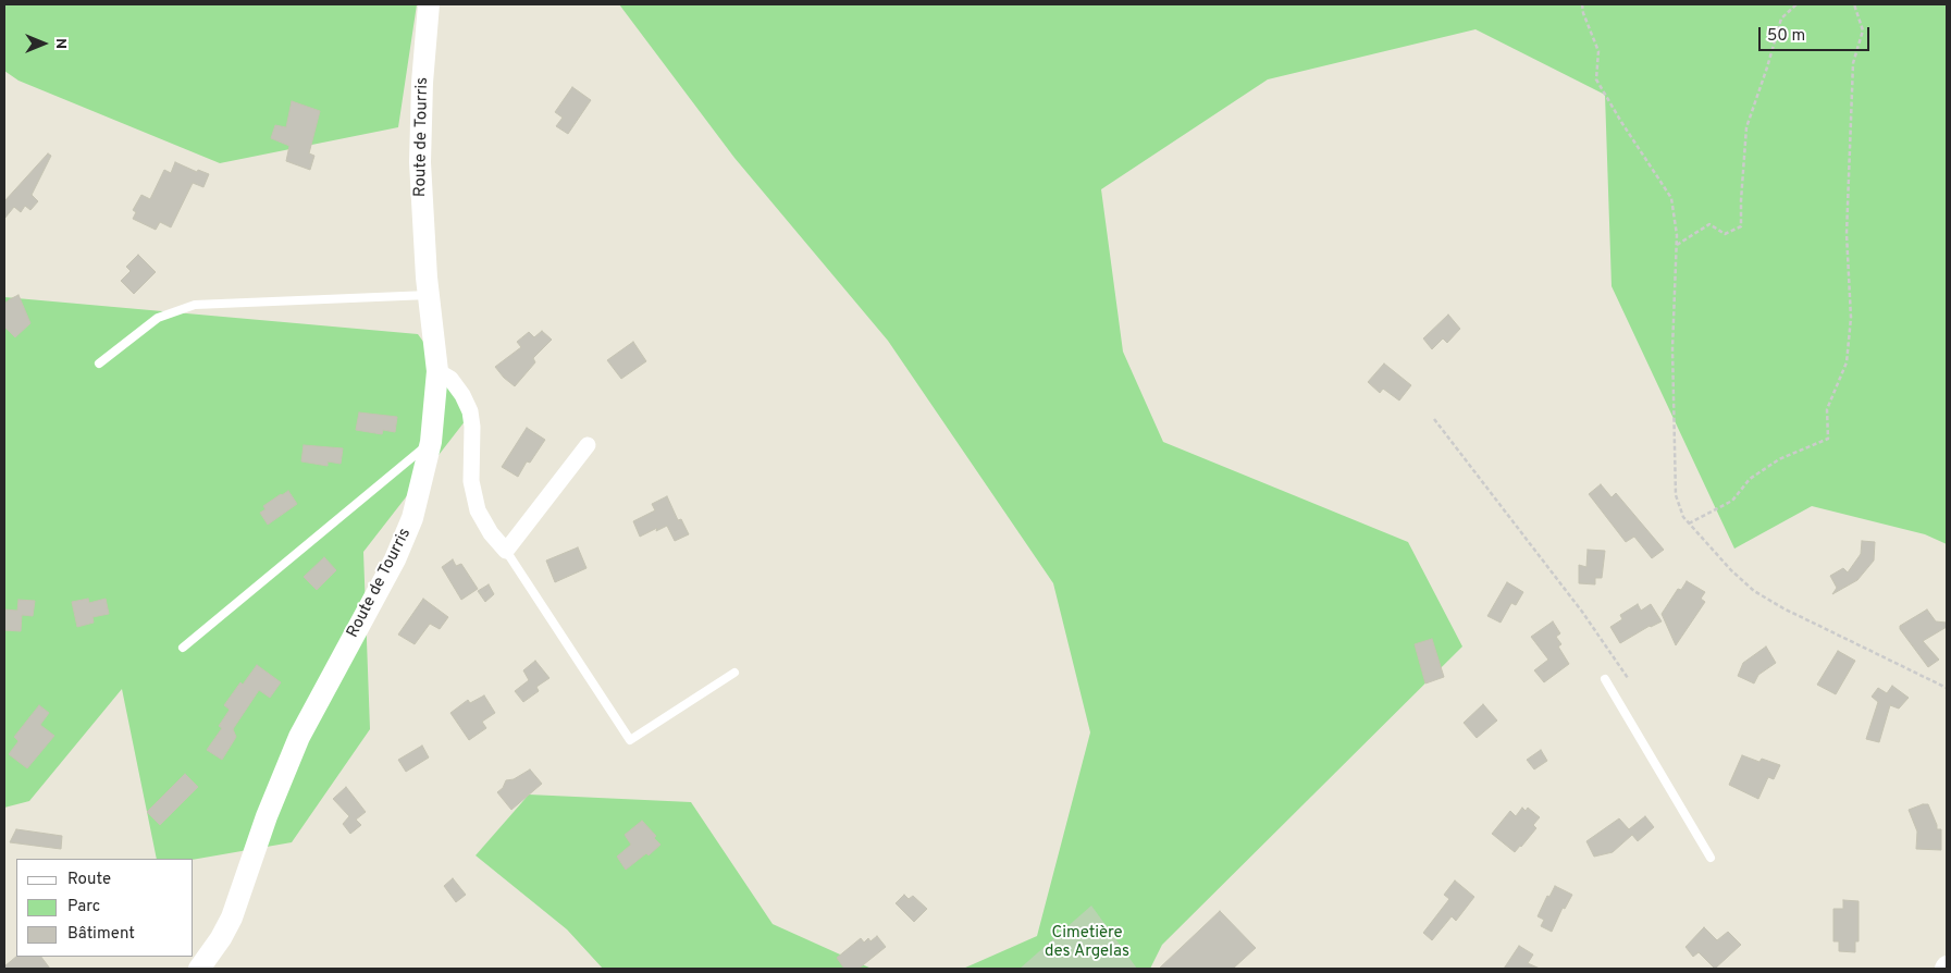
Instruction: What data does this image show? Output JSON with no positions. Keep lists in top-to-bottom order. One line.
{"streets":{"street":["Route de Tourris"]},"parks":["Cimetière des Argelas"],"legend":["Route","Parc","Bâtiment"],"scale_bar":"50 m","north":"right"}
